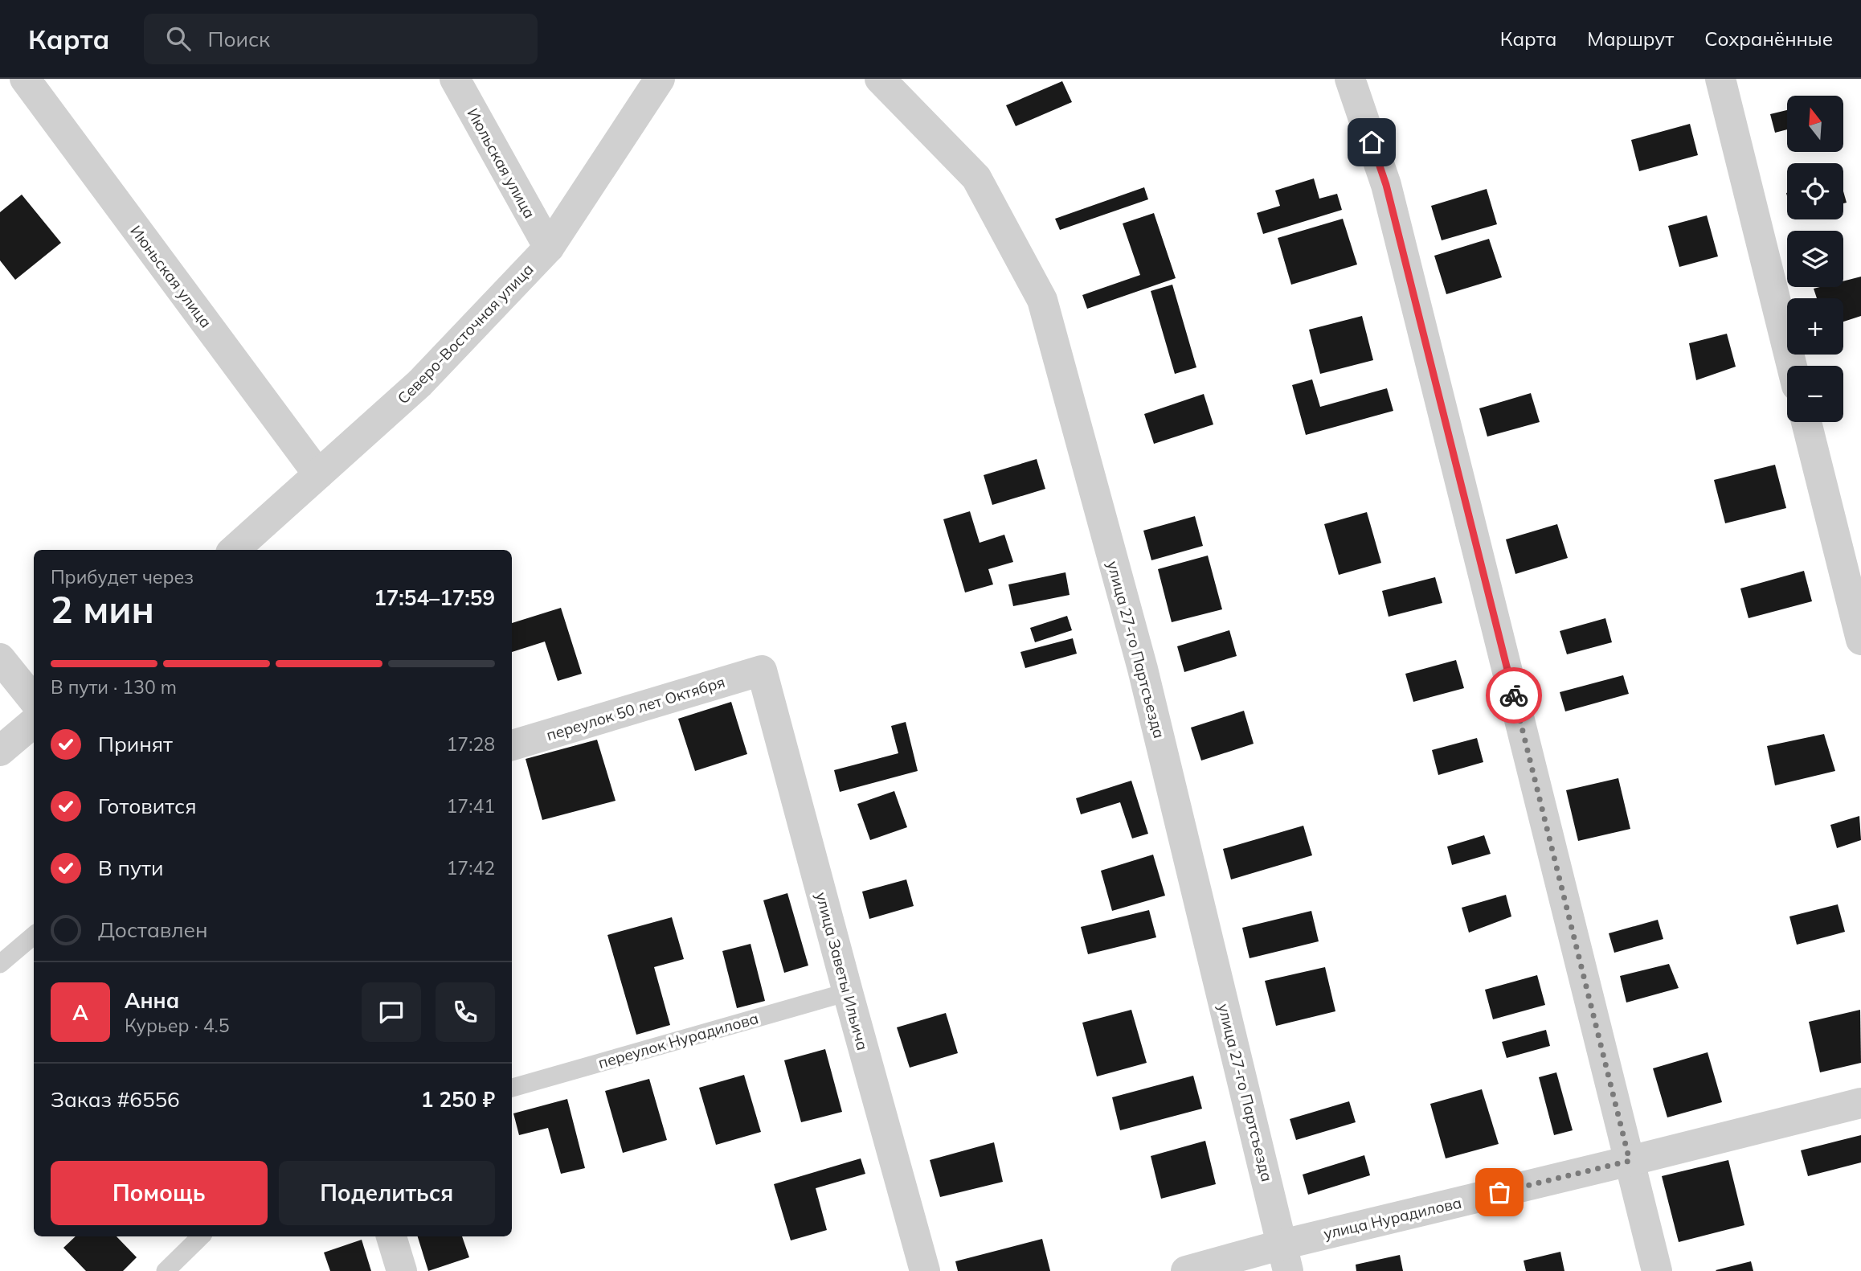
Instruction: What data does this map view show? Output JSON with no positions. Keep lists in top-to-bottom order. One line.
{"streets":{"street":["Июльская улица","Июньская улица","Северо-Восточная улица","улица 27-го Партсъезда","переулок 50 лет Октября","улица Заветы Ильича","улица Нурадилова"],"lane":["переулок Нурадилова"]},"crossings":[["Июльская улица","Северо-Восточная улица"],["Июньская улица","Северо-Восточная улица"],["улица 27-го Партсъезда","улица Нурадилова"],["переулок 50 лет Октября","улица Заветы Ильича"],["улица Заветы Ильича","переулок Нурадилова"]],"north":"top","page":{"header":"Карта","search":"Поиск","nav":["Карта","Маршрут","Сохранённые"],"map_buttons":["+","−"],"heading":["2 мин","Прибудет через","17:54–17:59"],"panel":["Анна","Курьер · 4.5","Заказ #6556","1 250 ₽"],"bar":"В пути · 130 m","list":[["Принят","17:28"],["Готовится","17:41"],["В пути","17:42"],"Доставлен"],"round":"А","buttons":["Помощь","Поделиться"]}}
